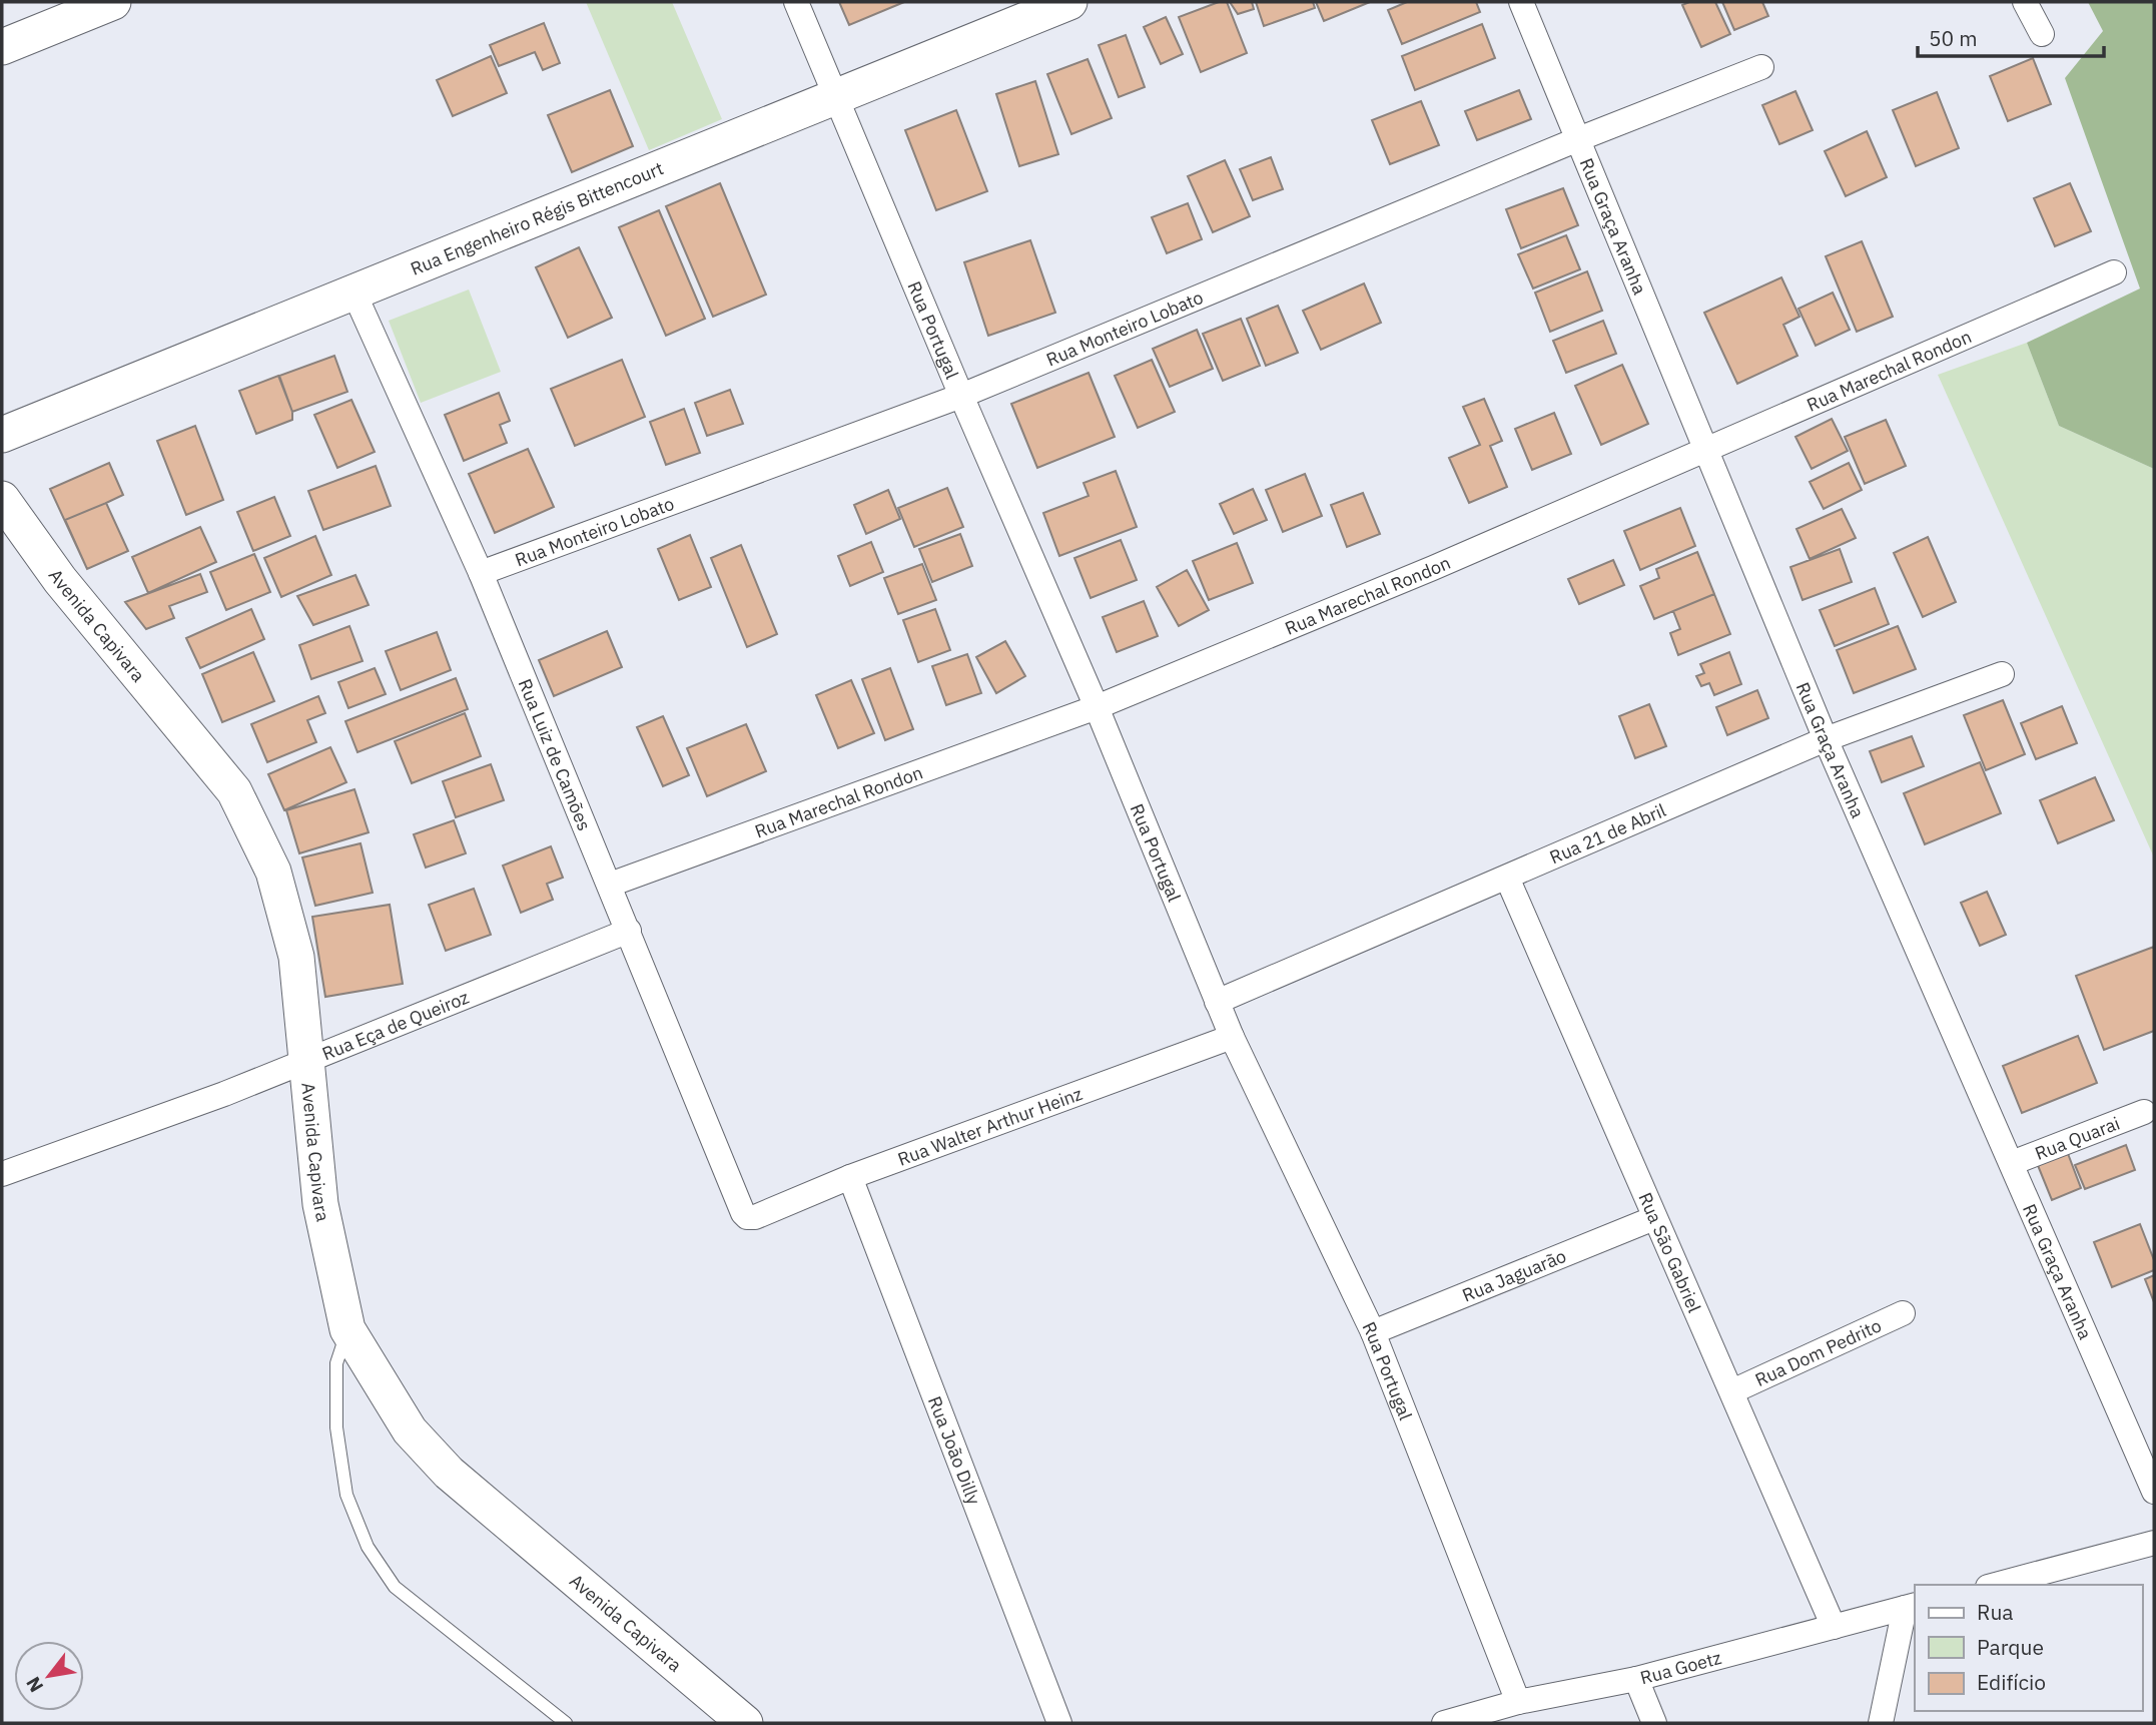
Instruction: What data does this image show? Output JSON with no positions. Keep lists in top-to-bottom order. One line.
{"streets":{"main road":["Rua Engenheiro Régis Bittencourt","Avenida Capivara"],"street":["Rua Graça Aranha","Rua Monteiro Lobato","Rua Portugal","Rua Marechal Rondon","Rua Luiz de Camões","Rua 21 de Abril","Rua Eça de Queiroz","Rua Walter Arthur Heinz","Rua Quarai","Rua São Gabriel","Rua Jaguarão","Rua Dom Pedrito","Rua João Dilly","Rua Goetz"]},"crossings":[["Rua Engenheiro Régis Bittencourt","Rua Portugal"],["Rua Engenheiro Régis Bittencourt","Rua Luiz de Camões"],["Rua Graça Aranha","Rua Monteiro Lobato"],["Rua Graça Aranha","Rua Marechal Rondon"],["Rua Graça Aranha","Rua 21 de Abril"],["Rua Graça Aranha","Rua Quarai"],["Rua Monteiro Lobato","Rua Portugal"],["Rua Monteiro Lobato","Rua Luiz de Camões"],["Rua Portugal","Rua Marechal Rondon"],["Rua Portugal","Rua 21 de Abril"],["Rua Portugal","Rua Walter Arthur Heinz"],["Rua Portugal","Rua Jaguarão"],["Rua Portugal","Rua Goetz"],["Rua Marechal Rondon","Rua Luiz de Camões"],["Avenida Capivara","Rua Eça de Queiroz"],["Rua Luiz de Camões","Rua Eça de Queiroz"],["Rua Luiz de Camões","Rua Walter Arthur Heinz"],["Rua 21 de Abril","Rua São Gabriel"],["Rua Walter Arthur Heinz","Rua João Dilly"],["Rua São Gabriel","Rua Jaguarão"],["Rua São Gabriel","Rua Dom Pedrito"],["Rua São Gabriel","Rua Goetz"]],"legend":["Rua","Parque","Edifício"],"scale_bar":"50 m","north":"bottom left"}
